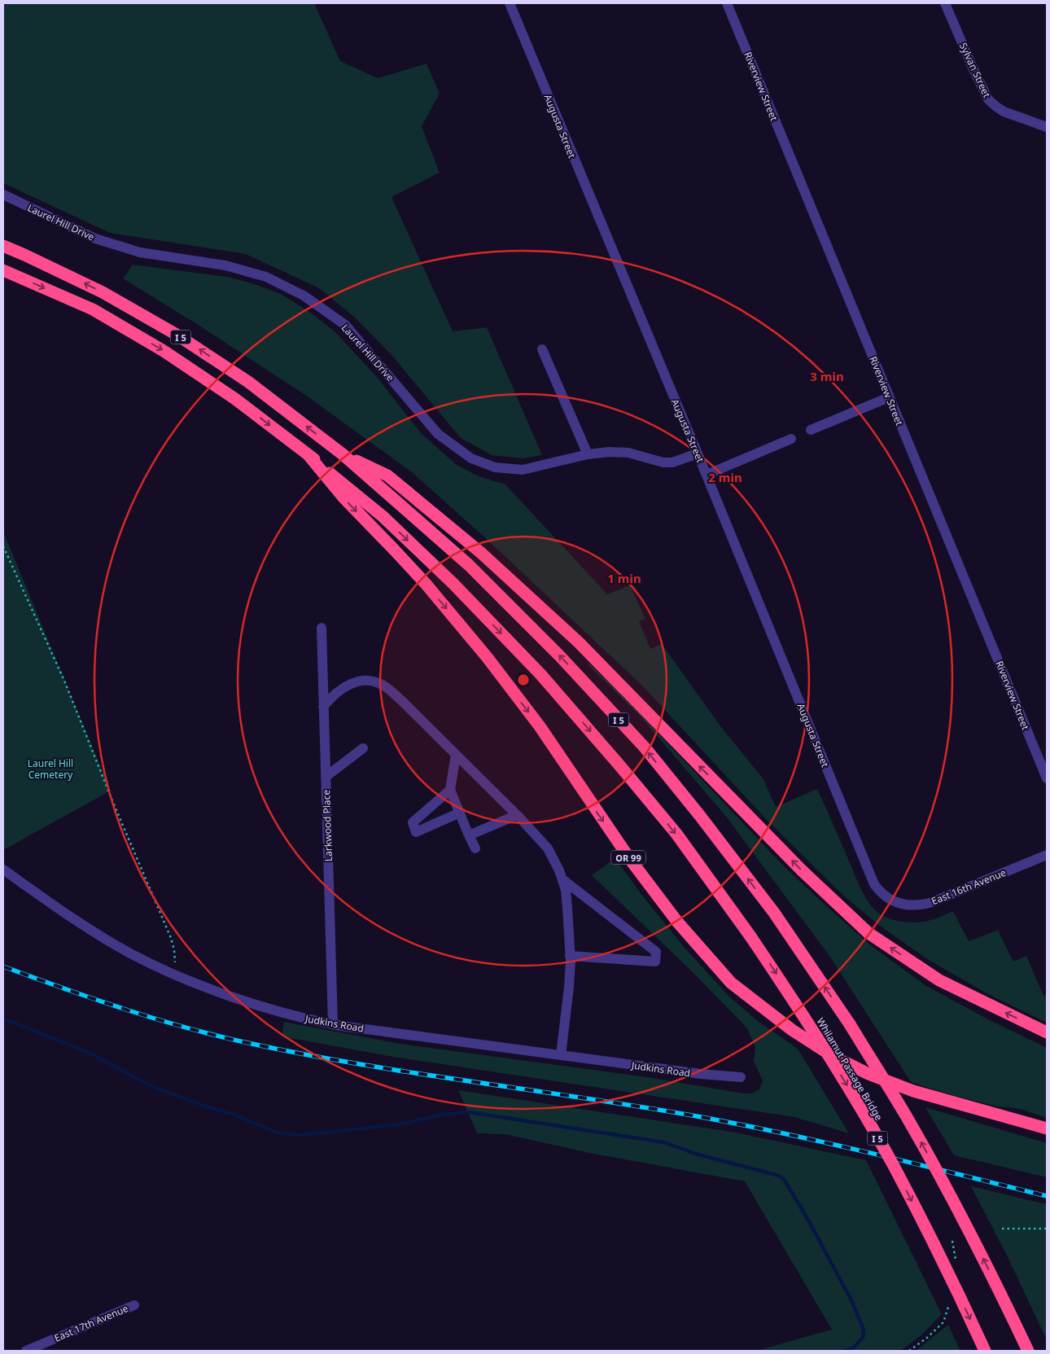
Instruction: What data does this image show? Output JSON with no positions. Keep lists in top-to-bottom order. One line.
{"streets":{"highway":["I 5","OR 99","Whilamut Passage Bridge"],"street":["Sylvan Street","Riverview Street","Augusta Street","Laurel Hill Drive","Larkwood Place","East 16th Avenue","Judkins Road","East 17th Avenue"]},"crossings":[["Augusta Street","Laurel Hill Drive"],["Augusta Street","East 16th Avenue"],["I 5","OR 99"],["I 5","Whilamut Passage Bridge"],["Larkwood Place","Judkins Road"],["OR 99","Whilamut Passage Bridge"]],"parks":["Laurel Hill Cemetery"],"rings":["3 min","2 min","1 min"]}
